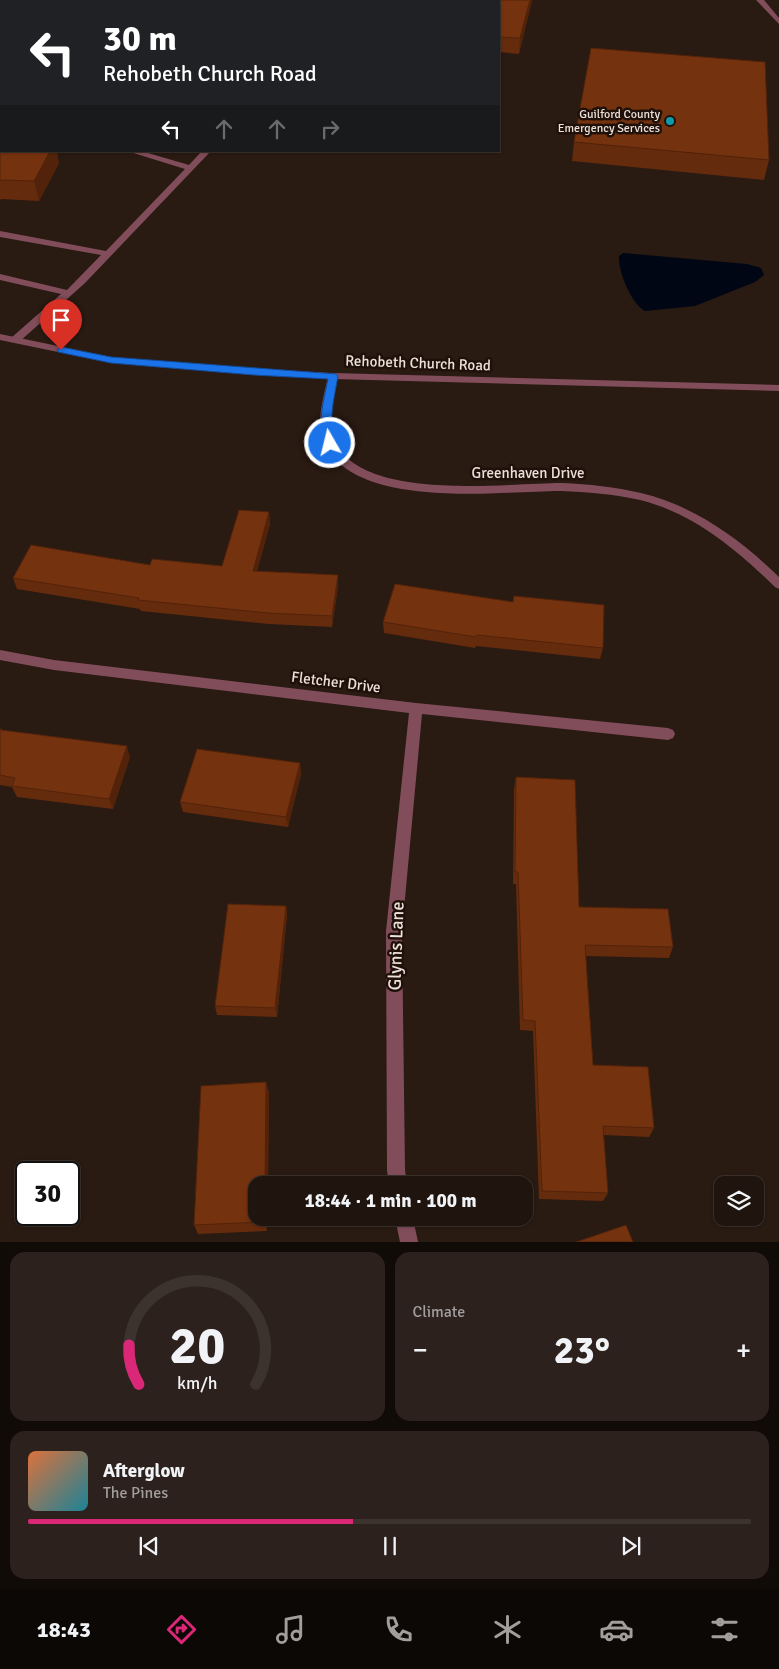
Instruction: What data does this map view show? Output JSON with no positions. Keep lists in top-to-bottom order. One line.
{"streets":{"street":["Rehobeth Church Road","Greenhaven Drive","Fletcher Drive","Glynis Lane"]},"crossings":[["Rehobeth Church Road","Greenhaven Drive"],["Fletcher Drive","Glynis Lane"]],"places":["Guilford County Emergency Services"],"page":{"turn":["30 m","Rehobeth Church Road"],"limit":"30","trip":"18:44 · 1 min · 100 m","tile":"Climate","heat":["−","23°","+"],"song":["Afterglow","The Pines"],"tabs":"18:43","gauge":["20","km/h"]}}
